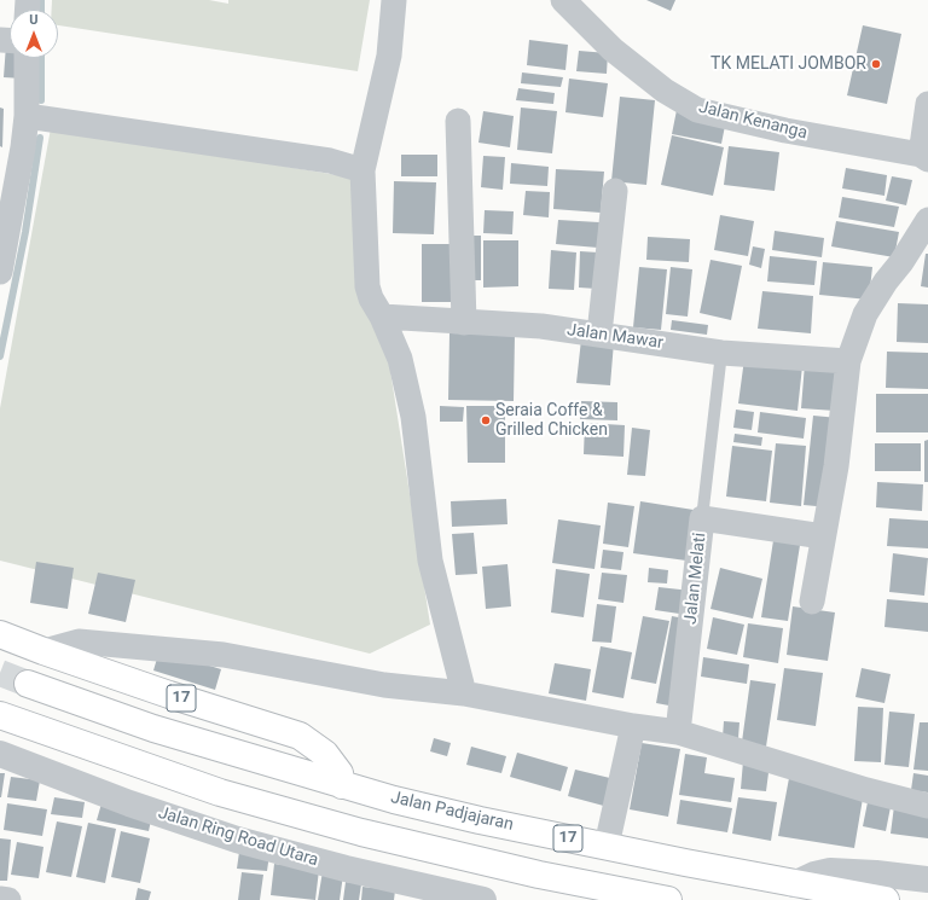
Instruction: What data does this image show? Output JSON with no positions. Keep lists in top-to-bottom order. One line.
{"streets":{"highway":["17","Jalan Padjajaran"],"street":["Jalan Kenanga","Jalan Mawar","Jalan Melati","Jalan Ring Road Utara"]},"crossings":[["17","Jalan Padjajaran"]],"places":["TK MELATI JOMBOR","Seraia Coffe & Grilled Chicken"],"north":"top"}
